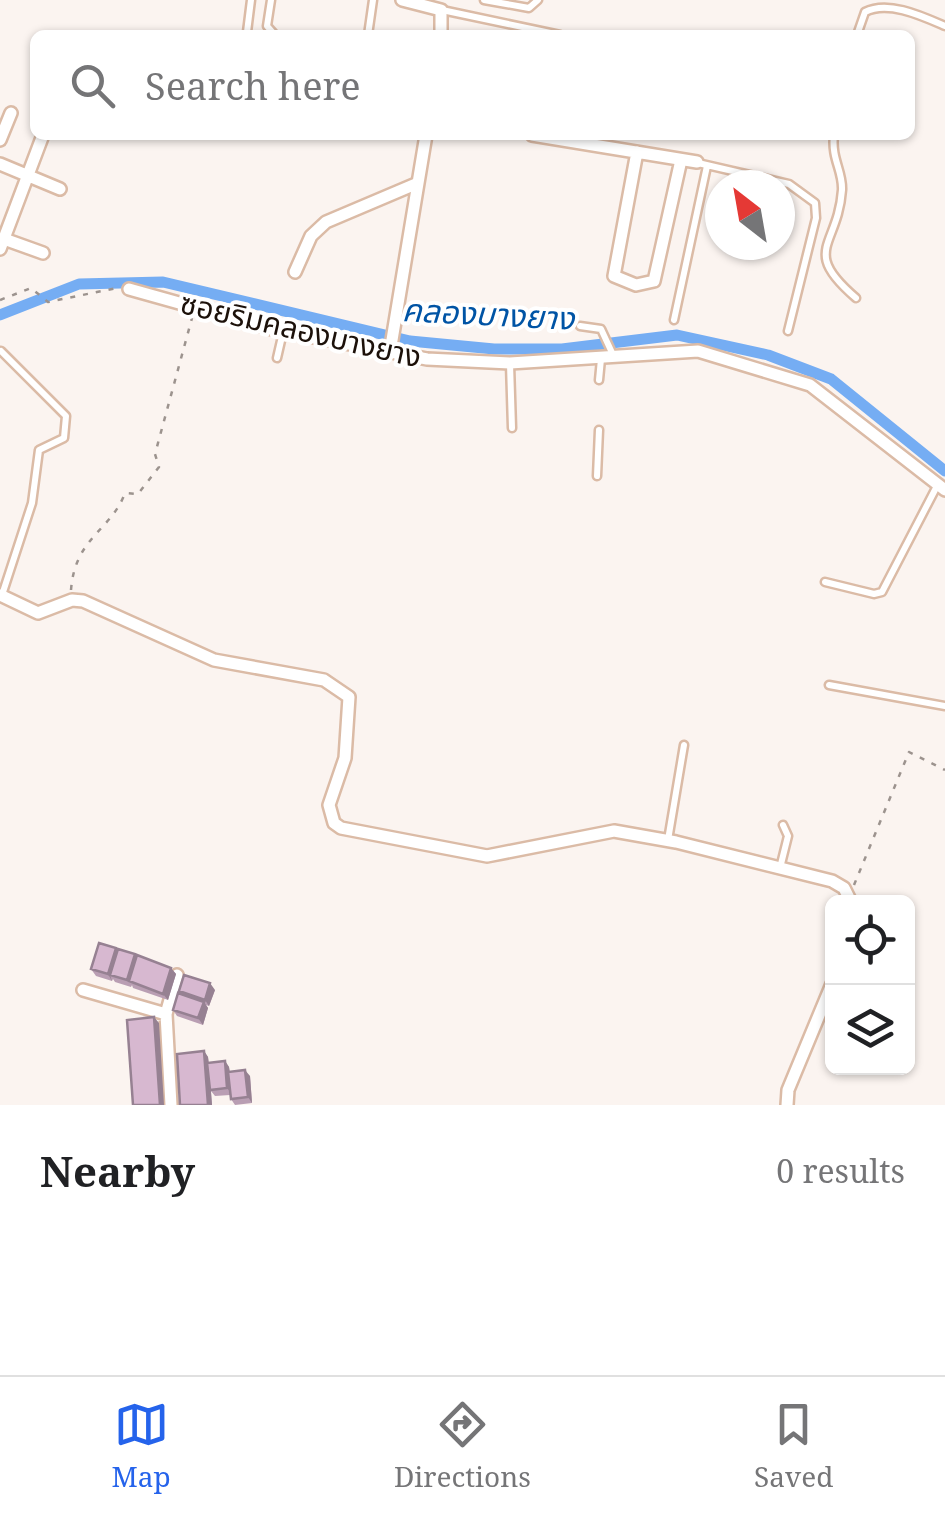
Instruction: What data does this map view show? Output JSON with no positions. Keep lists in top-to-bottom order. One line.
{"streets":{"street":["ซอยริมคลองบางยาง"]},"water":["คลองบางยาง"],"north":"top left","page":{"search":"Search here","heading":["Nearby","0 results"],"nav":["Map","Directions","Saved"]}}
